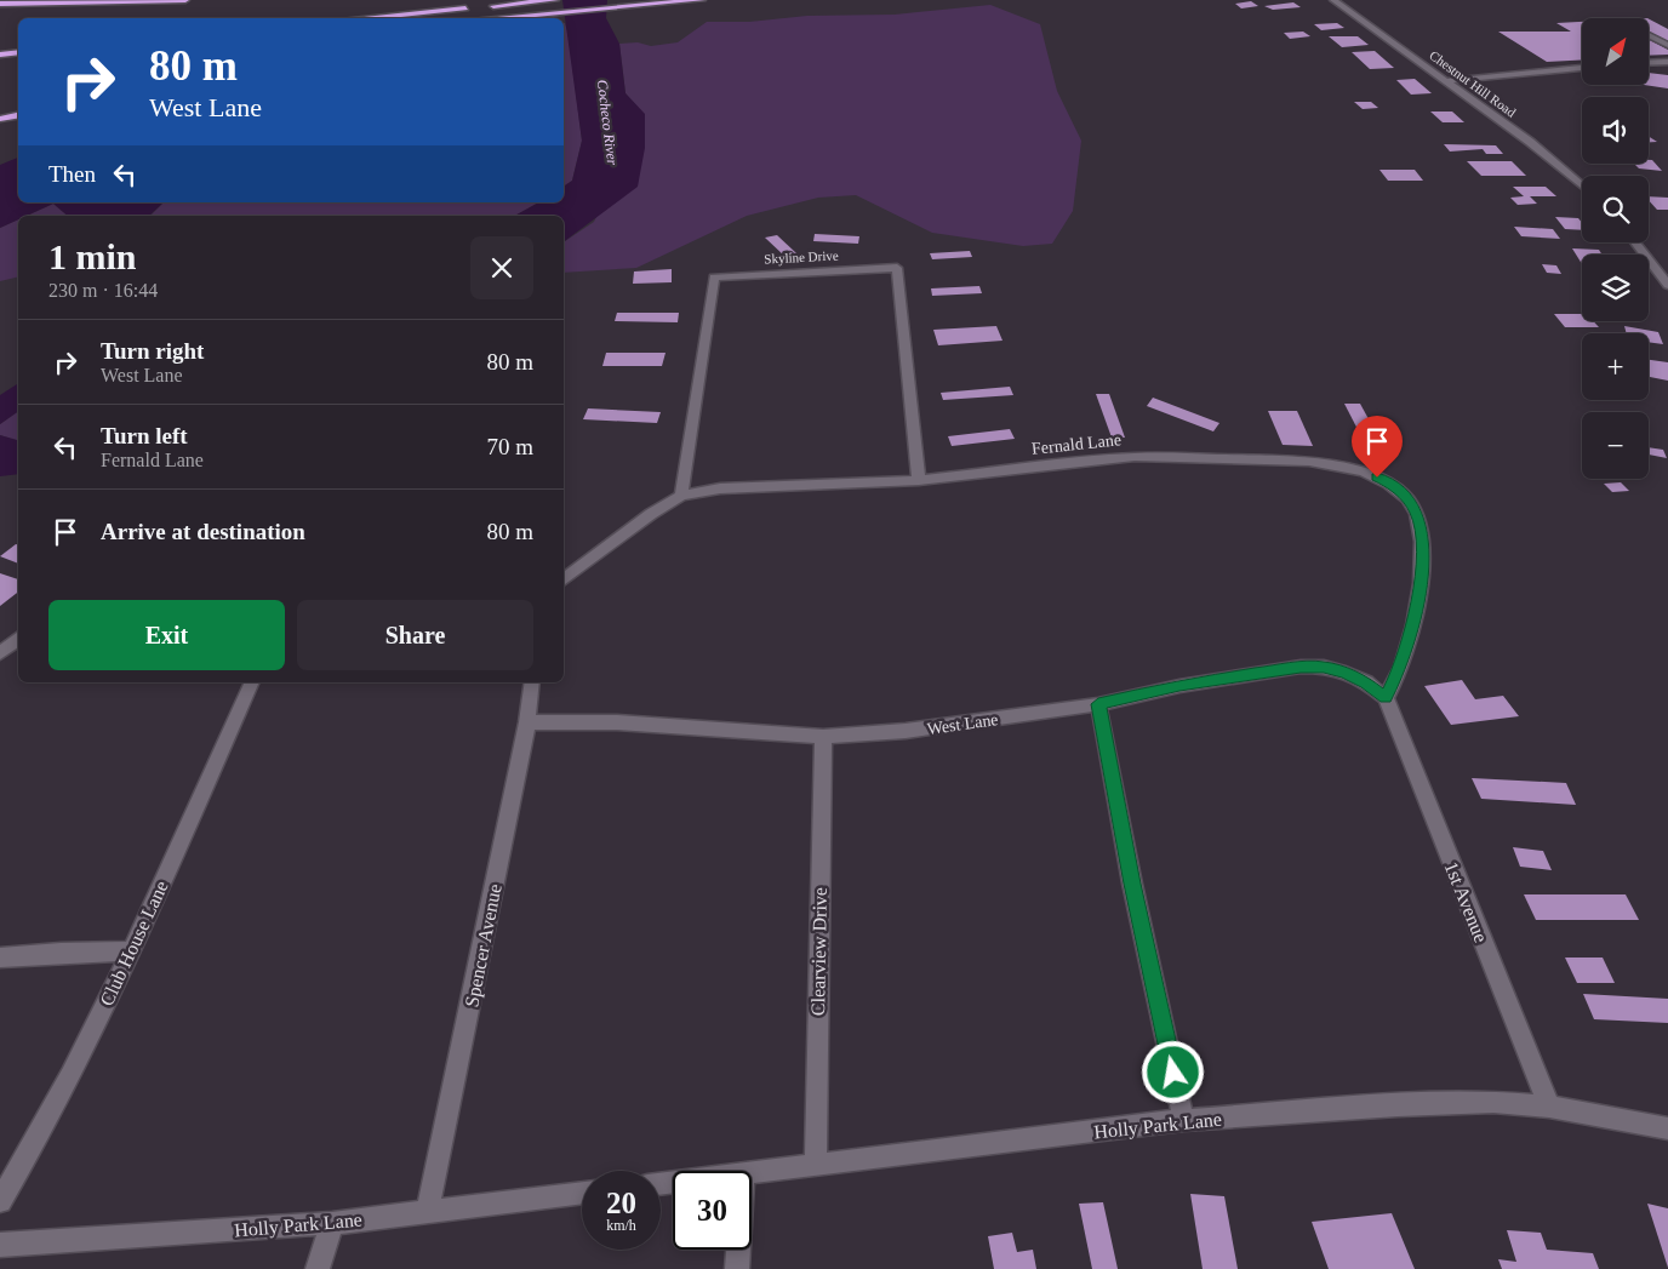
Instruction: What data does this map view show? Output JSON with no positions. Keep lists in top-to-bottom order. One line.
{"streets":{"street":["Chestnut Hill Road","Skyline Drive","Fernald Lane","West Lane","1st Avenue","Club House Lane","Spencer Avenue","Clearview Drive","Holly Park Lane"]},"crossings":[["Skyline Drive","Fernald Lane"],["Fernald Lane","West Lane"],["Fernald Lane","1st Avenue"],["West Lane","1st Avenue"],["West Lane","Spencer Avenue"],["West Lane","Clearview Drive"],["1st Avenue","Holly Park Lane"],["Spencer Avenue","Holly Park Lane"],["Clearview Drive","Holly Park Lane"]],"water":["Cocheco River"],"north":"top right","page":{"map_buttons":["+","−"],"turn":["80 m","West Lane"],"then":"Then","heading":["1 min","230 m · 16:44"],"list":[{"name":"Turn right","note":"West Lane","value":"80 m"},{"name":"Turn left","note":"Fernald Lane","value":"70 m"},{"name":"Arrive at destination","value":"80 m"}],"buttons":["Exit","Share"],"speed":"20 km/h","limit":"30"}}
